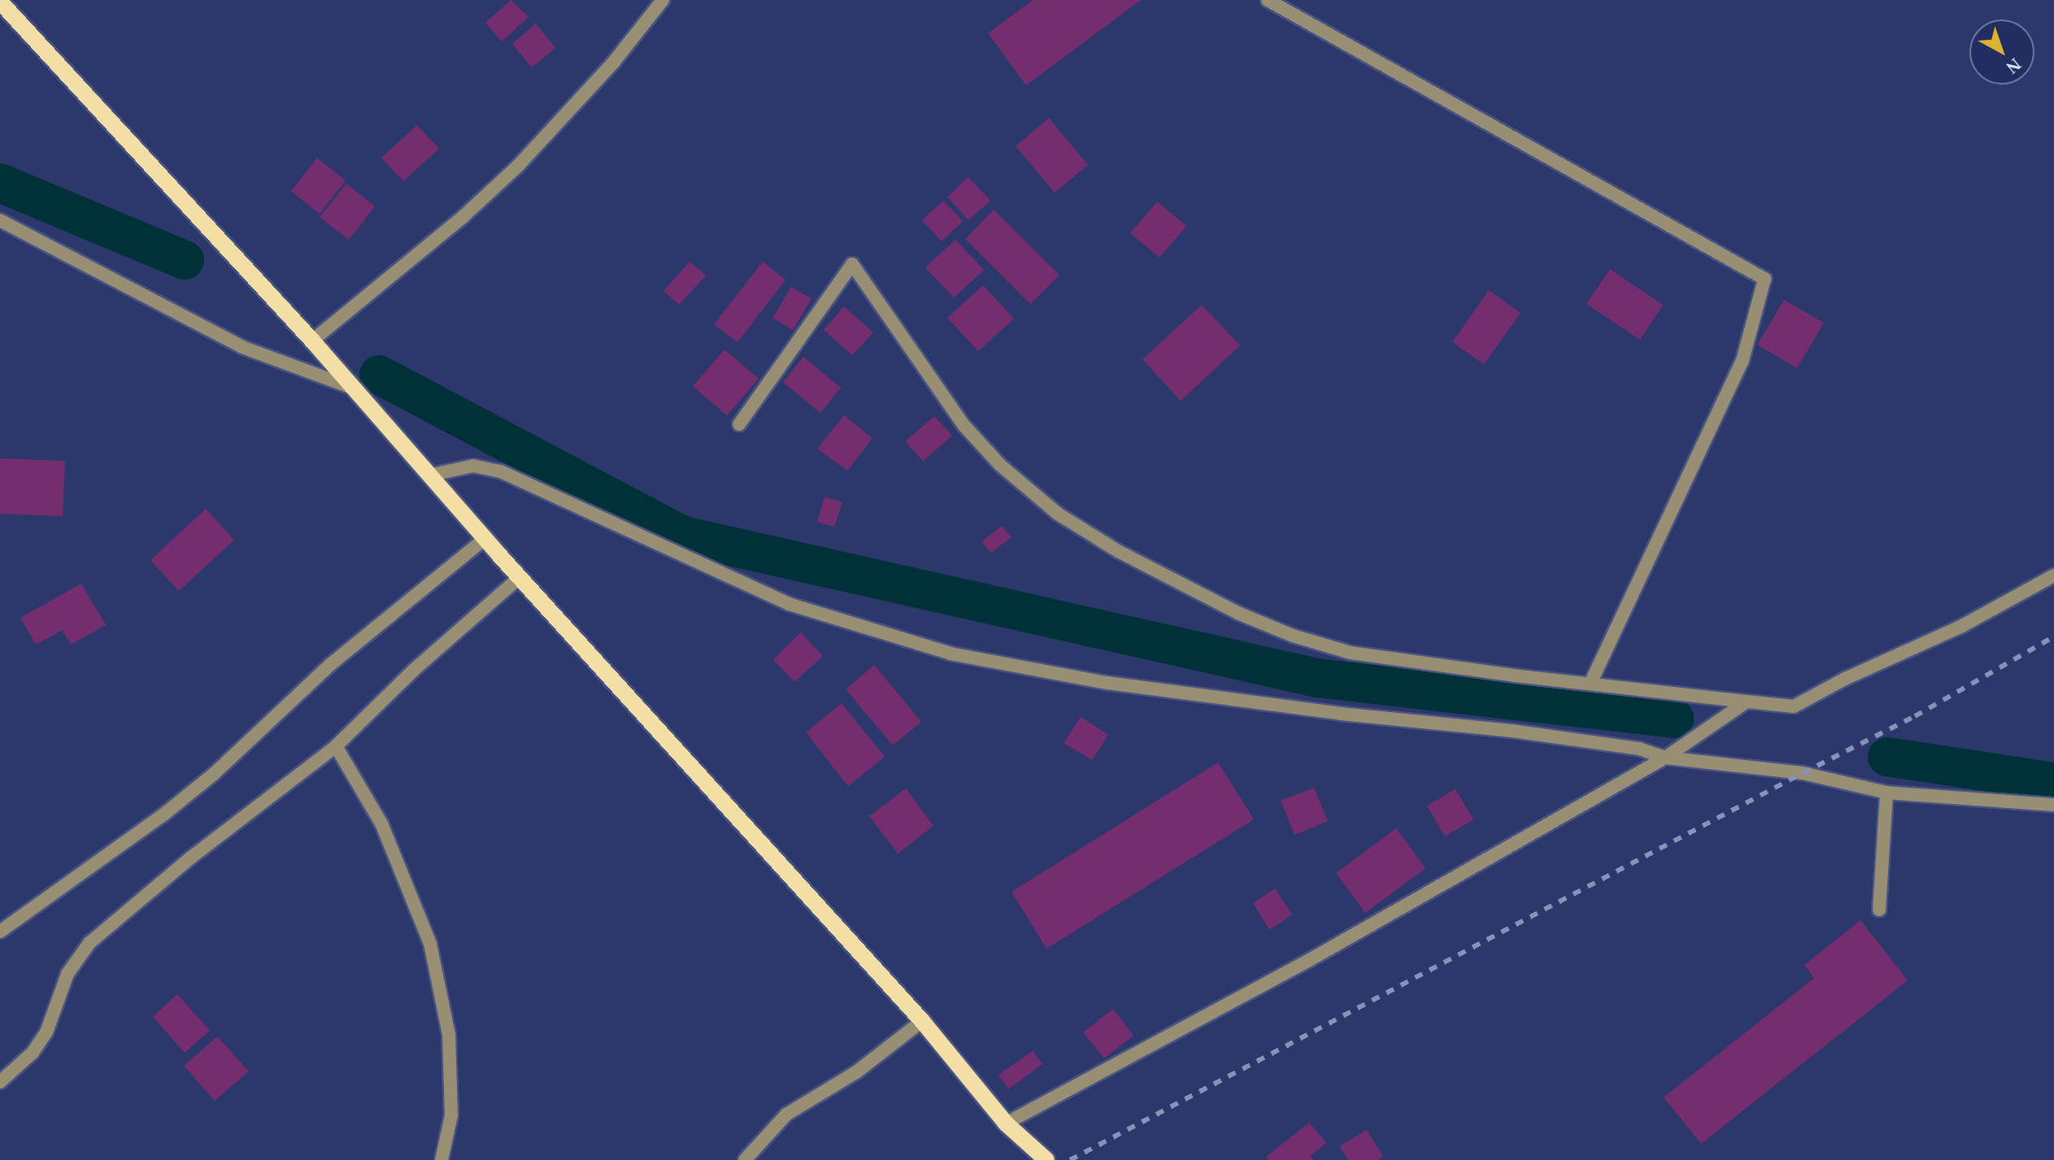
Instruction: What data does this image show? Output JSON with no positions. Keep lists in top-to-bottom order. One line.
{"north":"bottom right"}
